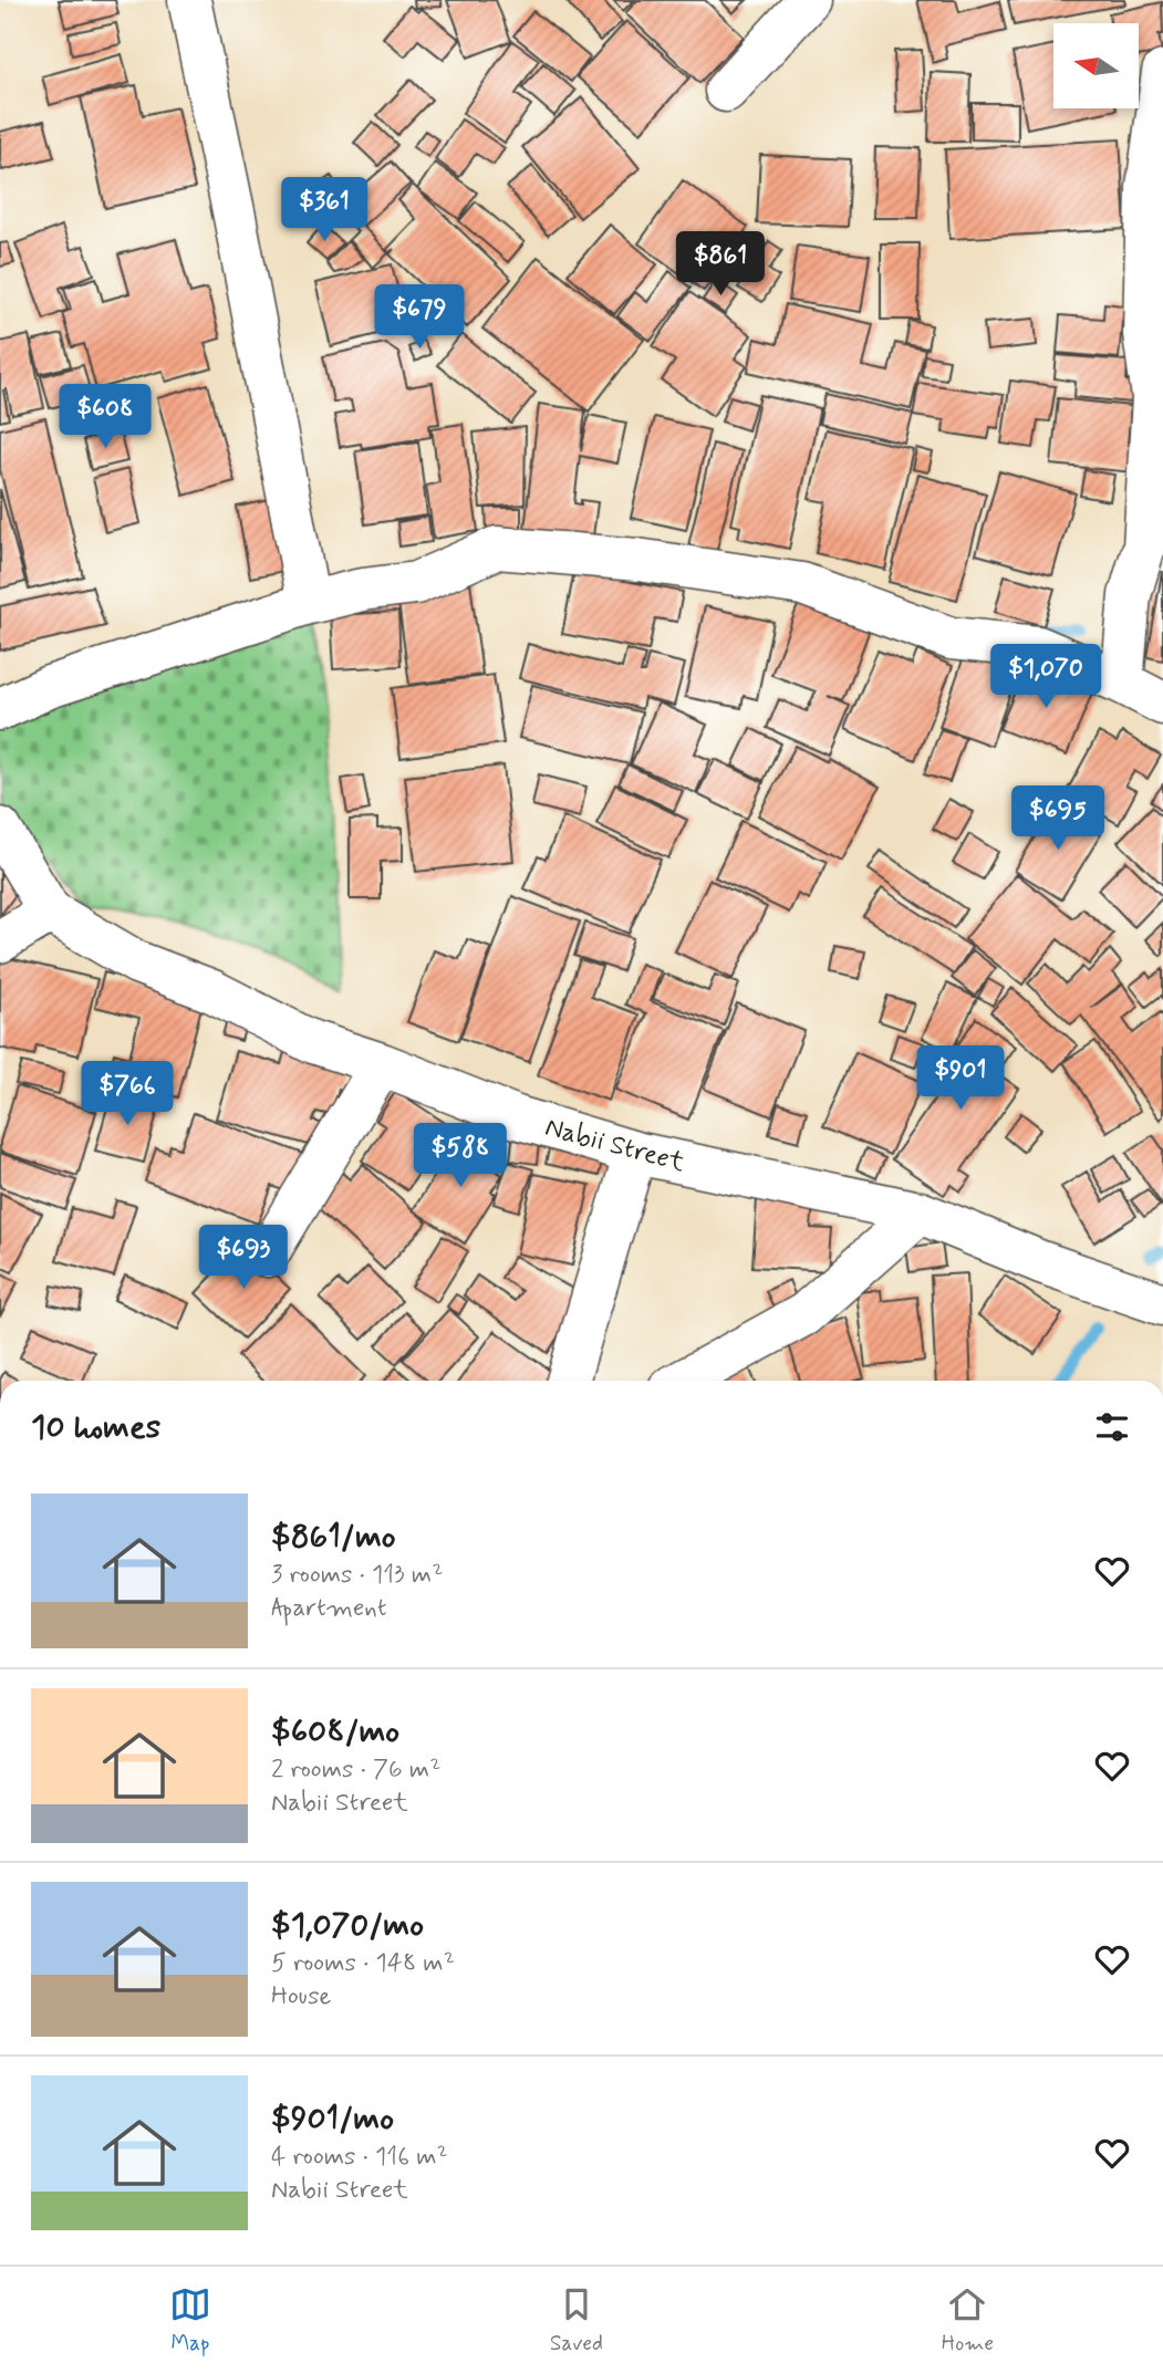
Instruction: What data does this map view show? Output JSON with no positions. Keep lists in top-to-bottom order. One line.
{"streets":{"street":["Nabii Street"]},"north":"left","page":{"price":["$361","$861","$679","$608","$1,070","$695","$901","$766","$588","$693"],"heading":"10 homes","list":[{"name":"$861/mo","note":"3 rooms · 113 m² · Apartment"},{"name":"$608/mo","note":"2 rooms · 76 m² · Nabii Street"},{"name":"$1,070/mo","note":"5 rooms · 148 m² · House"},{"name":"$901/mo","note":"4 rooms · 116 m² · Nabii Street"}],"tabs":["Map","Saved","Home"]}}
